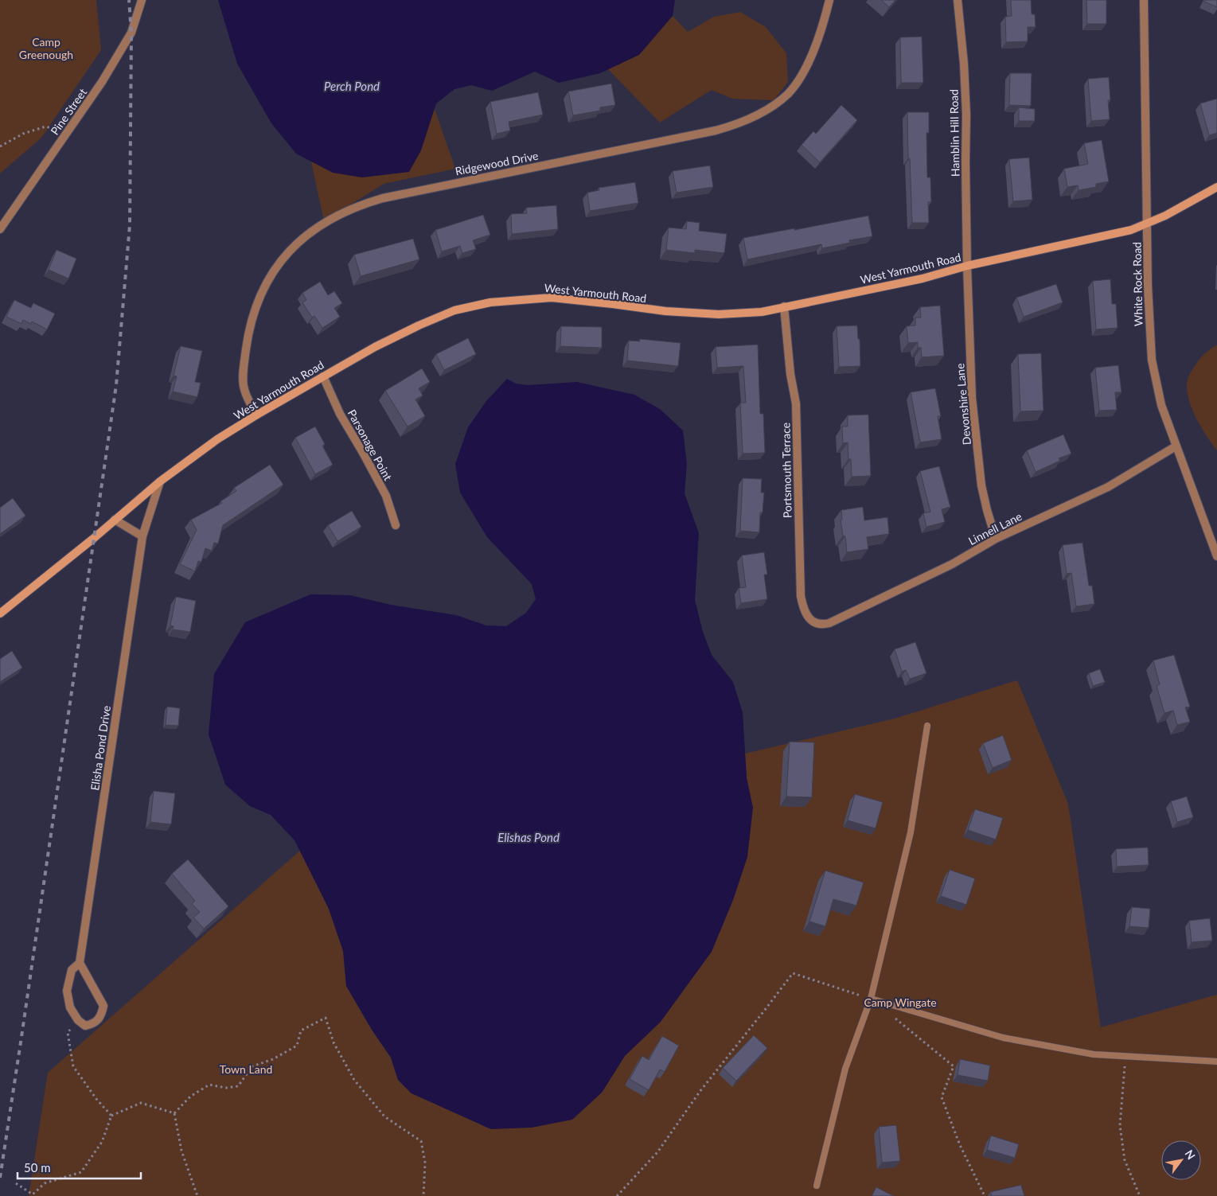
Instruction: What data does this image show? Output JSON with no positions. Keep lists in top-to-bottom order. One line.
{"streets":{"main road":["West Yarmouth Road"],"street":["Pine Street","Hamblin Hill Road","Ridgewood Drive","White Rock Road","Devonshire Lane","Parsonage Point","Portsmouth Terrace","Linnell Lane","Elisha Pond Drive"]},"crossings":[["Hamblin Hill Road","West Yarmouth Road"],["Hamblin Hill Road","Devonshire Lane"],["Ridgewood Drive","West Yarmouth Road"],["West Yarmouth Road","White Rock Road"],["West Yarmouth Road","Devonshire Lane"],["West Yarmouth Road","Parsonage Point"],["West Yarmouth Road","Portsmouth Terrace"],["West Yarmouth Road","Elisha Pond Drive"],["White Rock Road","Linnell Lane"],["Devonshire Lane","Linnell Lane"],["Portsmouth Terrace","Linnell Lane"]],"water":["Perch Pond","Elishas Pond"],"parks":["Camp Greenough","Camp Wingate","Town Land"],"scale_bar":"50 m","north":"top right"}
